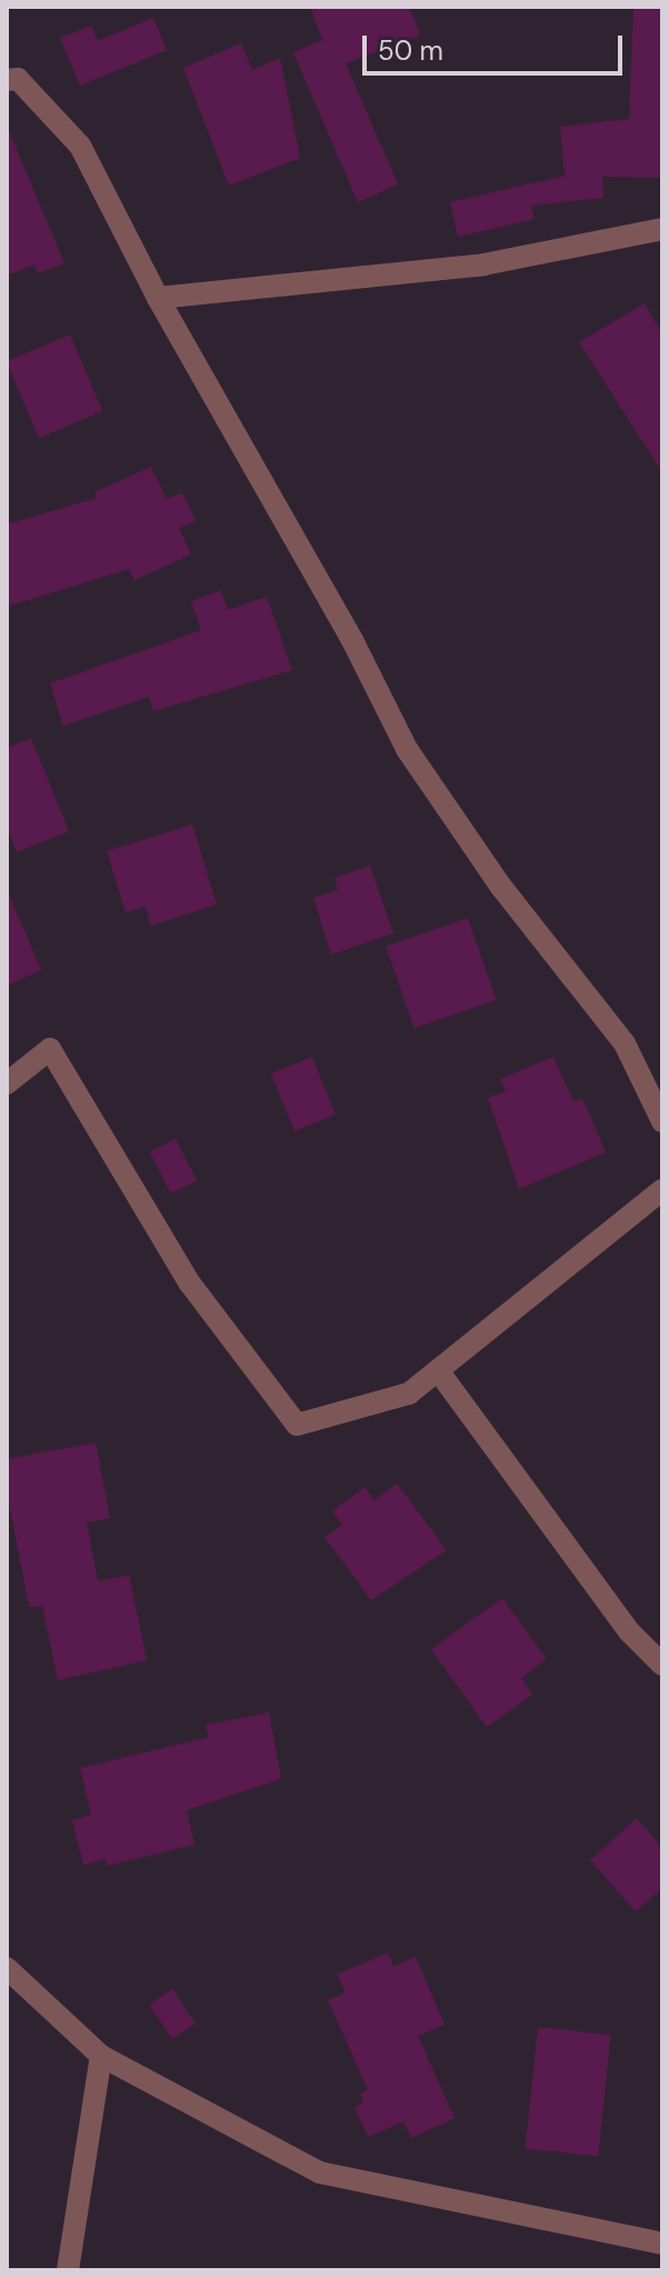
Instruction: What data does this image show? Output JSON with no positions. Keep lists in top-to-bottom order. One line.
{"scale_bar":"50 m"}
